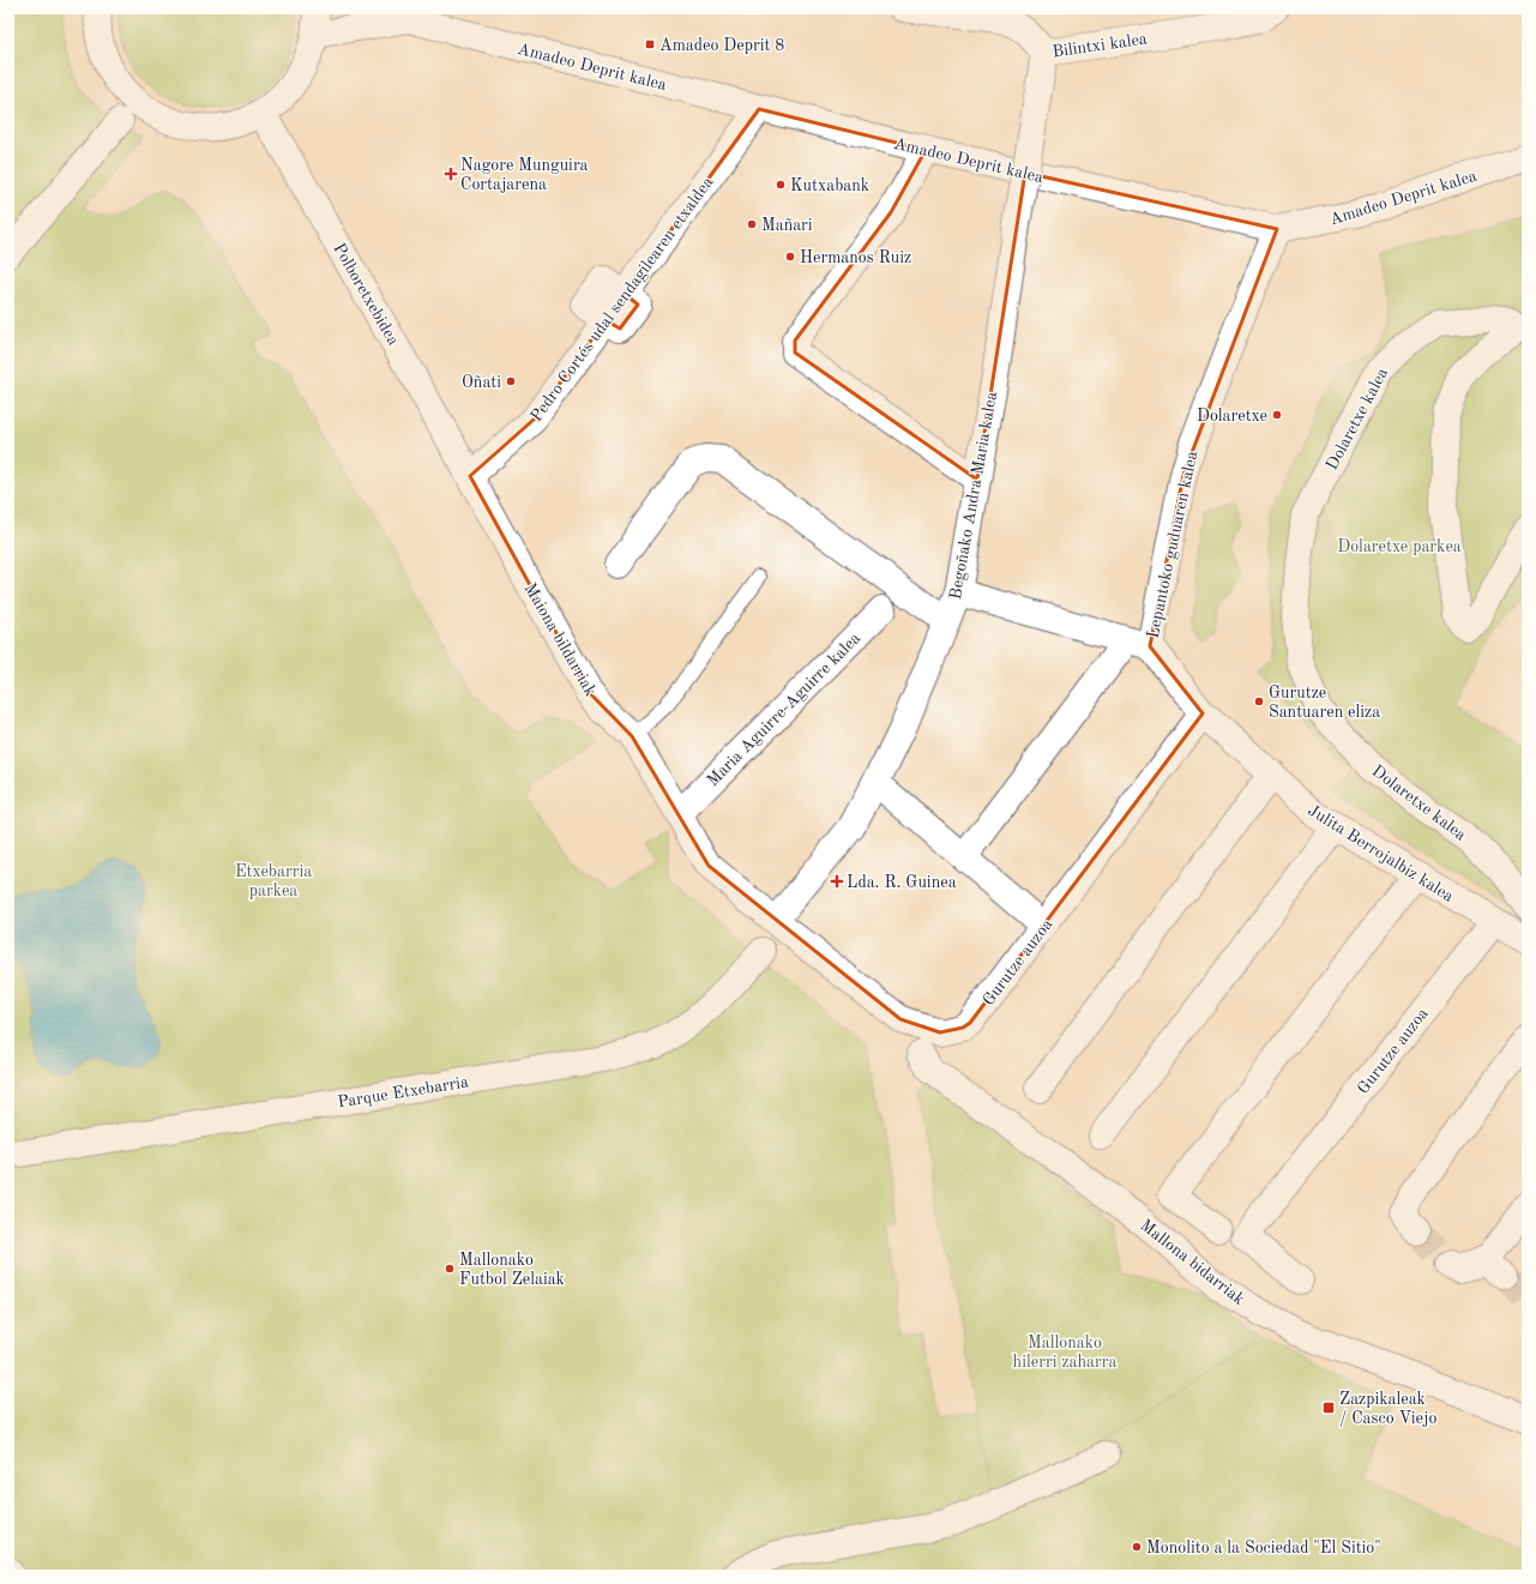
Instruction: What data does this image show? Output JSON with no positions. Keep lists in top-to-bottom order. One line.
{"streets":{"street":["Bilintxi kalea","Amadeo Deprit kalea","Polboretxebidea","Pedro Cortés udal sendagilearen etxaldea","Dolaretxe kalea","Begoñako Andra Maria kalea","Lepantoko guduaren kalea","Maiona bildarriak","Maria Aguirre-Aguirre kalea","Julita Berrojalbiz kalea","Gurutze auzoa","Parque Etxebarria","Mallona bidarriak"]},"crossings":[["Bilintxi kalea","Begoñako Andra Maria kalea"],["Amadeo Deprit kalea","Pedro Cortés udal sendagilearen etxaldea"],["Amadeo Deprit kalea","Lepantoko guduaren kalea"],["Polboretxebidea","Pedro Cortés udal sendagilearen etxaldea"],["Polboretxebidea","Maiona bildarriak"],["Pedro Cortés udal sendagilearen etxaldea","Maiona bildarriak"],["Begoñako Andra Maria kalea","Maiona bildarriak"],["Begoñako Andra Maria kalea","Gurutze auzoa"],["Lepantoko guduaren kalea","Julita Berrojalbiz kalea"],["Lepantoko guduaren kalea","Gurutze auzoa"],["Maiona bildarriak","Gurutze auzoa"],["Julita Berrojalbiz kalea","Gurutze auzoa"]],"parks":["Dolaretxe parkea","Etxebarria parkea","Mallonako hilerri zaharra"],"places":{"transit":["Amadeo Deprit 8","Zazpikaleak / Casco Viejo"],"health":["Nagore Munguira Cortajarena","Lda. R. Guinea"],"other":["Kutxabank","Mañari","Hermanos Ruiz","Oñati","Dolaretxe","Gurutze Santuaren eliza","Mallonako Futbol Zelaiak","Monolito a la Sociedad \"El Sitio\""]}}
